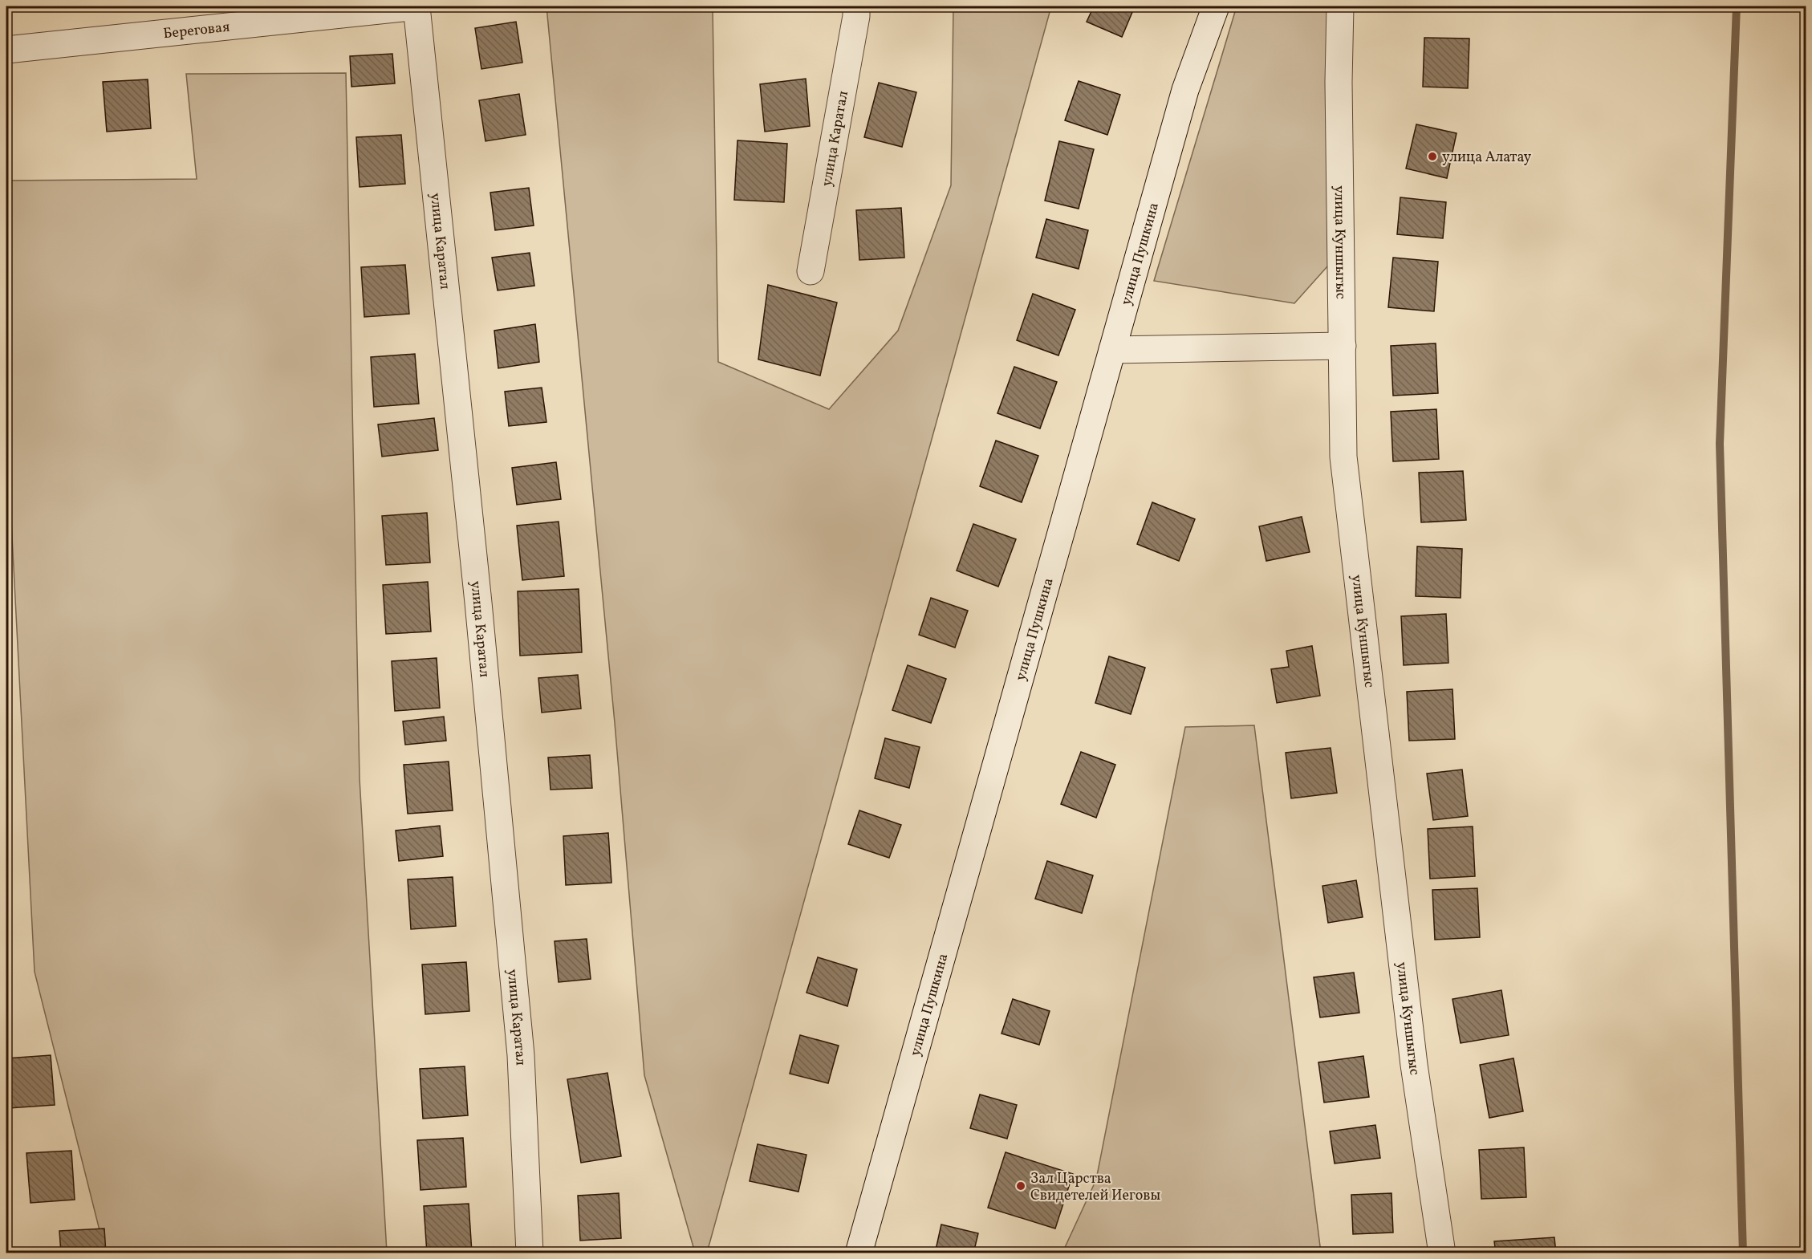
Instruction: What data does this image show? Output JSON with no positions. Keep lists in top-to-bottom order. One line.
{"streets":{"street":["Береговая","улица Каратал","улица Куншыгыс","улица Пушкина"]},"crossings":[["Береговая","улица Каратал"]],"places":["улица Алатау","Зал Царства Свидетелей Иеговы"]}
